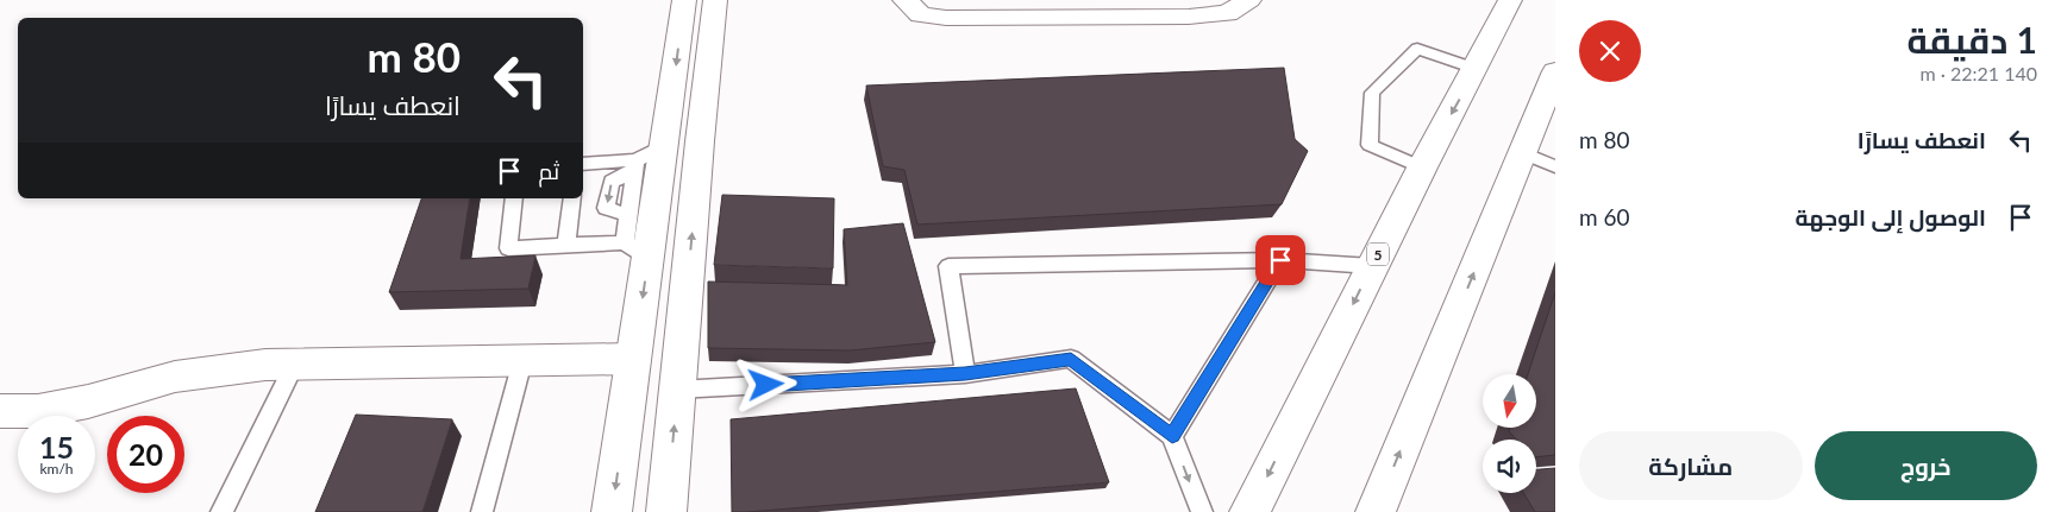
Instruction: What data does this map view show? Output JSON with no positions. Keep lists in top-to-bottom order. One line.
{"streets":{"main road":["5"]},"north":"bottom","page":{"heading":["1 دقيقة","140 m · 22:21"],"turn":["80 m","انعطف يسارًا"],"list":[{"name":"انعطف يسارًا","value":"80 m"},{"name":"الوصول إلى الوجهة","value":"60 m"}],"then":"ثم","speed":"15 km/h","limit":"20","buttons":["خروج","مشاركة"]}}
